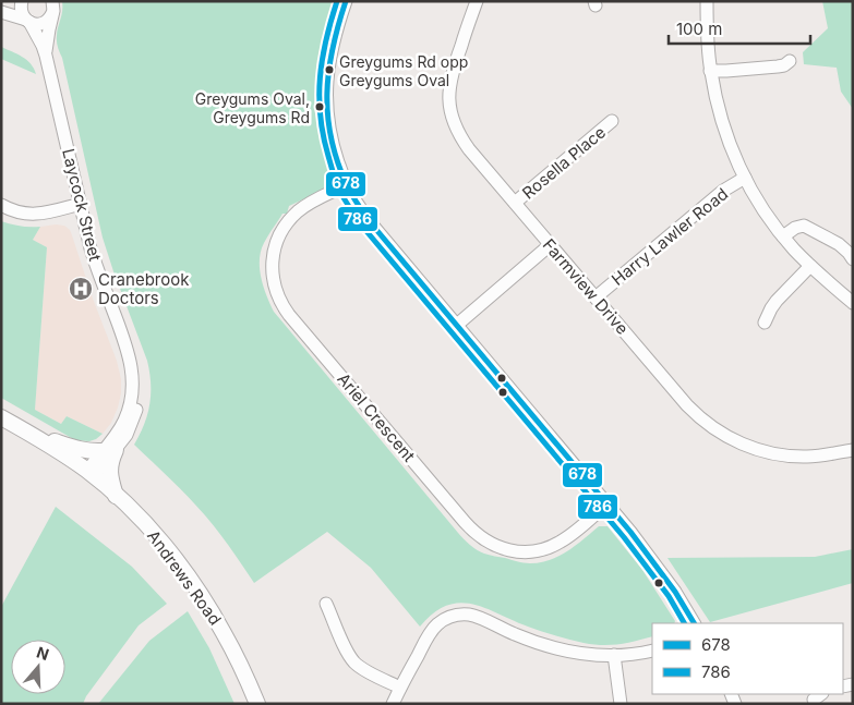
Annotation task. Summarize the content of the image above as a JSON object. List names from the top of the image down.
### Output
{
  "streets": {
    "main road": ["Andrews Road"],
    "street": [
      "Rosella Place",
      "Laycock Street",
      "Harry Lawler Road",
      "Farmview Drive",
      "Ariel Crescent"
    ]
  },
  "crossings": [
    ["Rosella Place", "Farmview Drive"],
    ["Laycock Street", "Andrews Road"],
    ["Harry Lawler Road", "Farmview Drive"]
  ],
  "places": {
    "other": ["Greygums Rd opp Greygums Oval", "Greygums Oval, Greygums Rd"],
    "hospital": ["Cranebrook Doctors"]
  },
  "lines": ["transit line 678", "transit line 786"],
  "legend": ["678", "786"],
  "scale_bar": "100 m",
  "north": "top"
}
